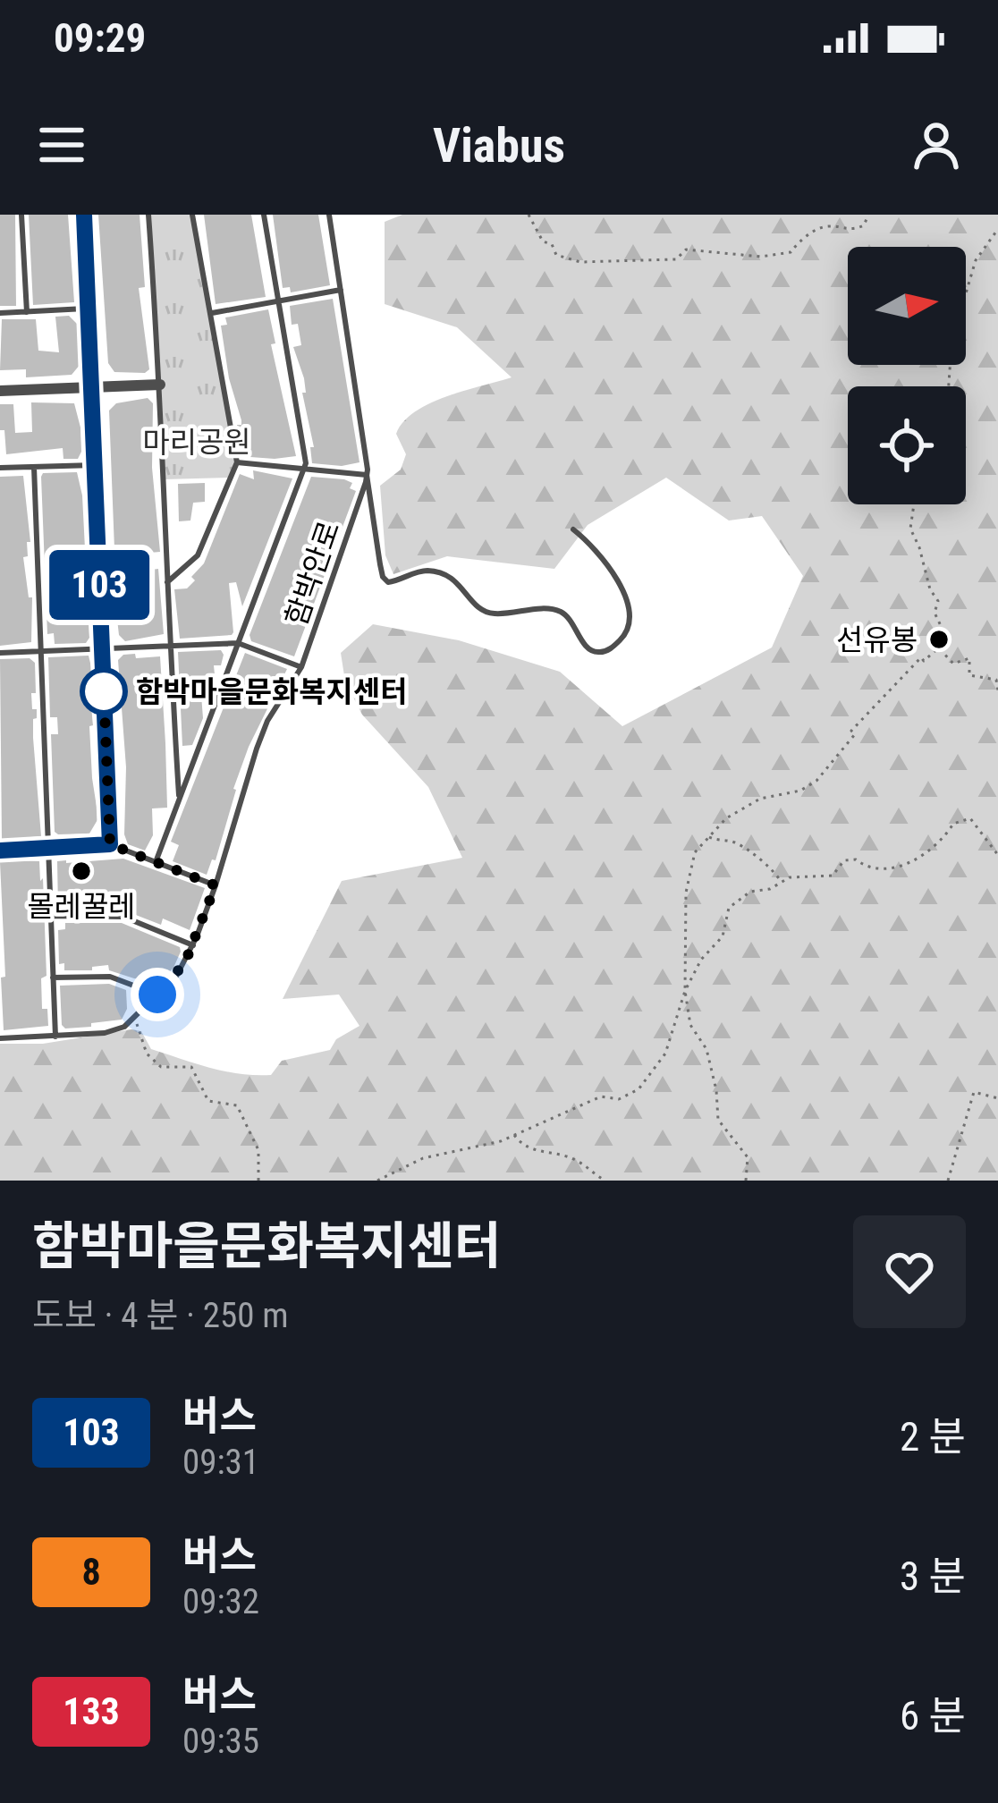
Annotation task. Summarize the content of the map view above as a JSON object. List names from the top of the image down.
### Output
{
  "streets": {
    "lane": ["함박안로"]
  },
  "parks": ["마리공원"],
  "places": ["선유봉", "함박마을문화복지센터", "몰레꿀레"],
  "lines": ["bus line 103"],
  "north": "right",
  "page": {
    "status": "09:29",
    "header": "Viabus",
    "on_map": "103",
    "heading": ["함박마을문화복지센터", "도보 · 4 분 · 250 m"],
    "list": [
      {
        "mark": "103",
        "name": "버스",
        "note": "09:31",
        "value": "2 분"
      },
      {
        "mark": "8",
        "name": "버스",
        "note": "09:32",
        "value": "3 분"
      },
      {
        "mark": "133",
        "name": "버스",
        "note": "09:35",
        "value": "6 분"
      }
    ]
  }
}
